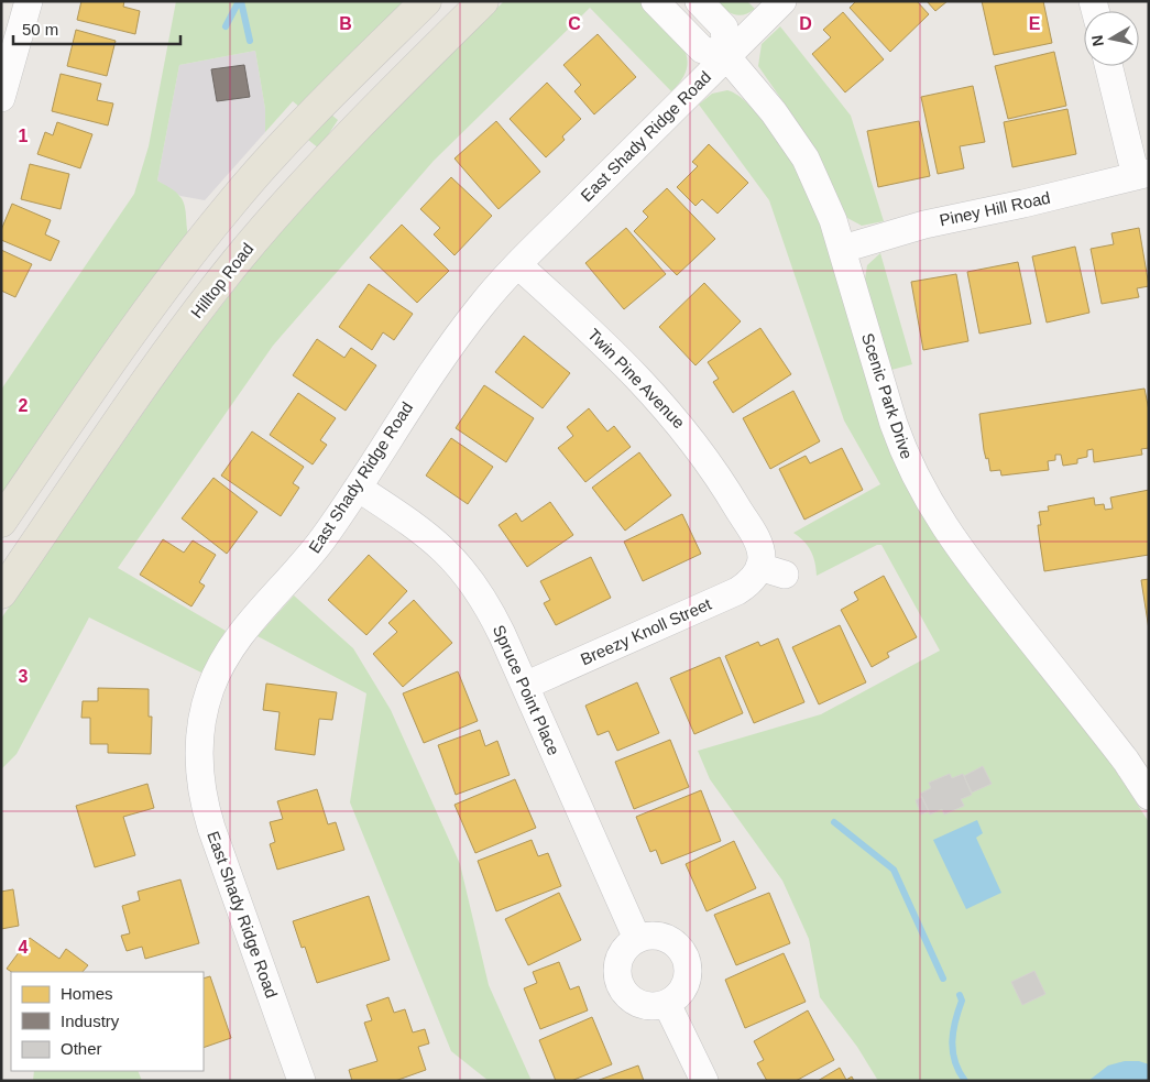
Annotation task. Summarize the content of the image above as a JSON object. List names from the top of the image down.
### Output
{
  "streets": {
    "main road": ["Hilltop Road"],
    "street": [
      "East Shady Ridge Road",
      "Piney Hill Road",
      "Twin Pine Avenue",
      "Scenic Park Drive",
      "Breezy Knoll Street",
      "Spruce Point Place"
    ]
  },
  "crossings": [
    ["East Shady Ridge Road", "Twin Pine Avenue"],
    ["East Shady Ridge Road", "Scenic Park Drive"],
    ["East Shady Ridge Road", "Spruce Point Place"],
    ["Piney Hill Road", "Scenic Park Drive"],
    ["Twin Pine Avenue", "Breezy Knoll Street"],
    ["Breezy Knoll Street", "Spruce Point Place"]
  ],
  "legend": ["Homes", "Industry", "Other"],
  "scale_bar": "50 m",
  "north": "left",
  "grid": {
    "columns": [
      "B",
      "C",
      "D",
      "E"
    ],
    "rows": [
      "1",
      "2",
      "3",
      "4"
    ]
  }
}
